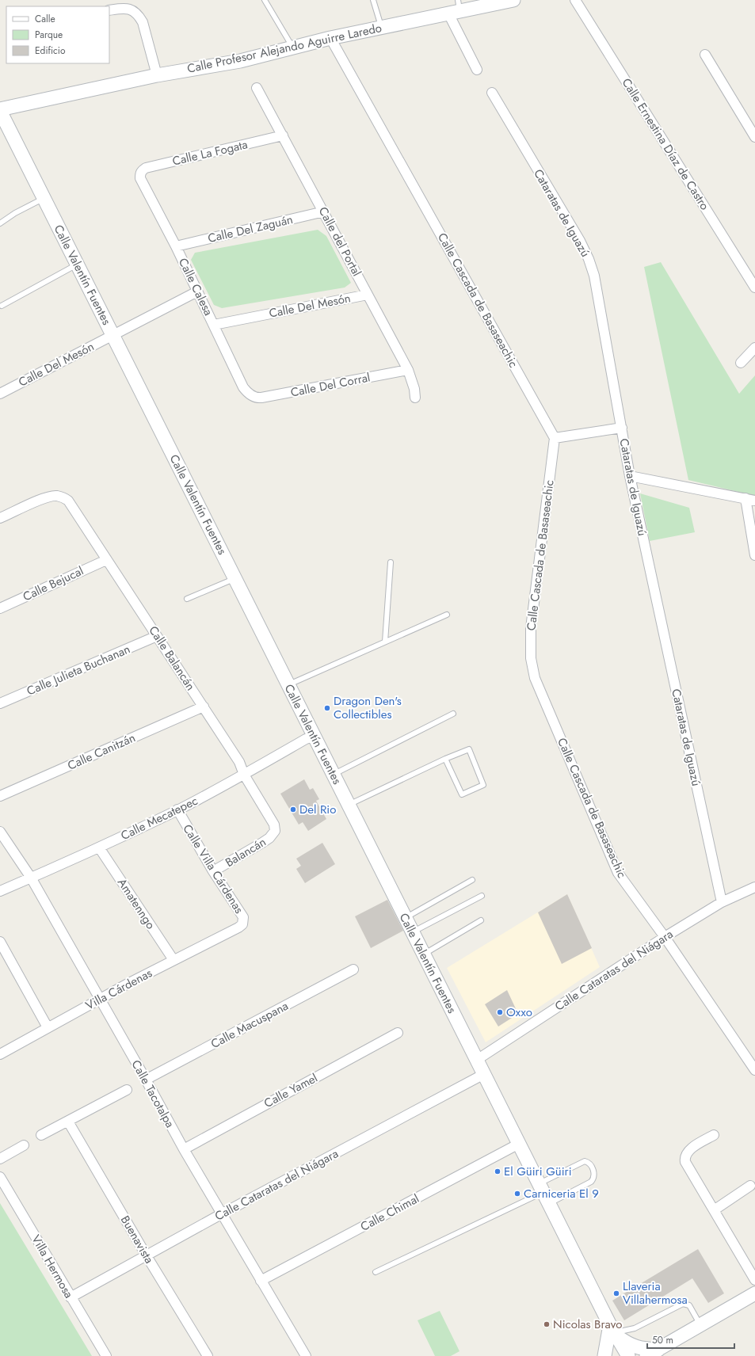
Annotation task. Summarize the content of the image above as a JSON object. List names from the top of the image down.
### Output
{
  "streets": {
    "street": [
      "Calle Profesor Alejando Aguirre Laredo",
      "Calle Ernestina Díaz de Castro",
      "Calle La Fogata",
      "Cataratas de Iguazú",
      "Calle Del Zaguán",
      "Calle del Portal",
      "Calle Valentín Fuentes",
      "Calle Calesa",
      "Calle Cascada de Basaseachic",
      "Calle Del Mesón",
      "Calle Del Corral",
      "Calle Bejucal",
      "Calle Balancán",
      "Calle Julieta Buchanan",
      "Calle Canitzán",
      "Calle Mecatepec",
      "Balancán",
      "Calle Villa Cárdenas",
      "Amatenngo",
      "Calle Cataratas del Niágara",
      "Villa Cárdenas",
      "Calle Macuspana",
      "Calle Yamel",
      "Calle Tacotalpa",
      "Calle Chimal",
      "Buenavista",
      "Villa Hermosa"
    ]
  },
  "crossings": [
    ["Calle Profesor Alejando Aguirre Laredo", "Calle Valentín Fuentes"],
    ["Calle Profesor Alejando Aguirre Laredo", "Calle Cascada de Basaseachic"],
    ["Calle La Fogata", "Calle del Portal"],
    ["Calle La Fogata", "Calle Calesa"],
    ["Cataratas de Iguazú", "Calle Cataratas del Niágara"],
    ["Calle Del Zaguán", "Calle del Portal"],
    ["Calle Del Zaguán", "Calle Calesa"],
    ["Calle del Portal", "Calle Del Mesón"],
    ["Calle del Portal", "Calle Del Corral"],
    ["Calle Valentín Fuentes", "Calle Del Mesón"],
    ["Calle Valentín Fuentes", "Calle Mecatepec"],
    ["Calle Valentín Fuentes", "Calle Cataratas del Niágara"],
    ["Calle Valentín Fuentes", "Calle Chimal"],
    ["Calle Calesa", "Calle Del Mesón"],
    ["Calle Calesa", "Calle Del Corral"],
    ["Calle Cascada de Basaseachic", "Calle Cataratas del Niágara"],
    ["Calle Bejucal", "Calle Balancán"],
    ["Calle Balancán", "Calle Julieta Buchanan"],
    ["Calle Balancán", "Calle Canitzán"],
    ["Calle Balancán", "Calle Mecatepec"],
    ["Calle Balancán", "Balancán"],
    ["Calle Mecatepec", "Calle Villa Cárdenas"],
    ["Calle Mecatepec", "Amatenngo"],
    ["Calle Mecatepec", "Calle Tacotalpa"],
    ["Balancán", "Calle Villa Cárdenas"],
    ["Calle Villa Cárdenas", "Villa Cárdenas"],
    ["Amatenngo", "Villa Cárdenas"],
    ["Calle Cataratas del Niágara", "Calle Tacotalpa"],
    ["Calle Cataratas del Niágara", "Buenavista"],
    ["Calle Cataratas del Niágara", "Villa Hermosa"],
    ["Villa Cárdenas", "Calle Tacotalpa"],
    ["Calle Macuspana", "Calle Tacotalpa"],
    ["Calle Yamel", "Calle Tacotalpa"],
    ["Calle Tacotalpa", "Calle Chimal"]
  ],
  "places": [
    "Dragon Den's Collectibles",
    "Del Rio",
    "Oxxo",
    "El Güiri Güiri",
    "Carniceria El 9",
    "Llaveria Villahermosa",
    "Nicolas Bravo"
  ],
  "legend": ["Calle", "Parque", "Edificio"],
  "scale_bar": "50 m"
}
